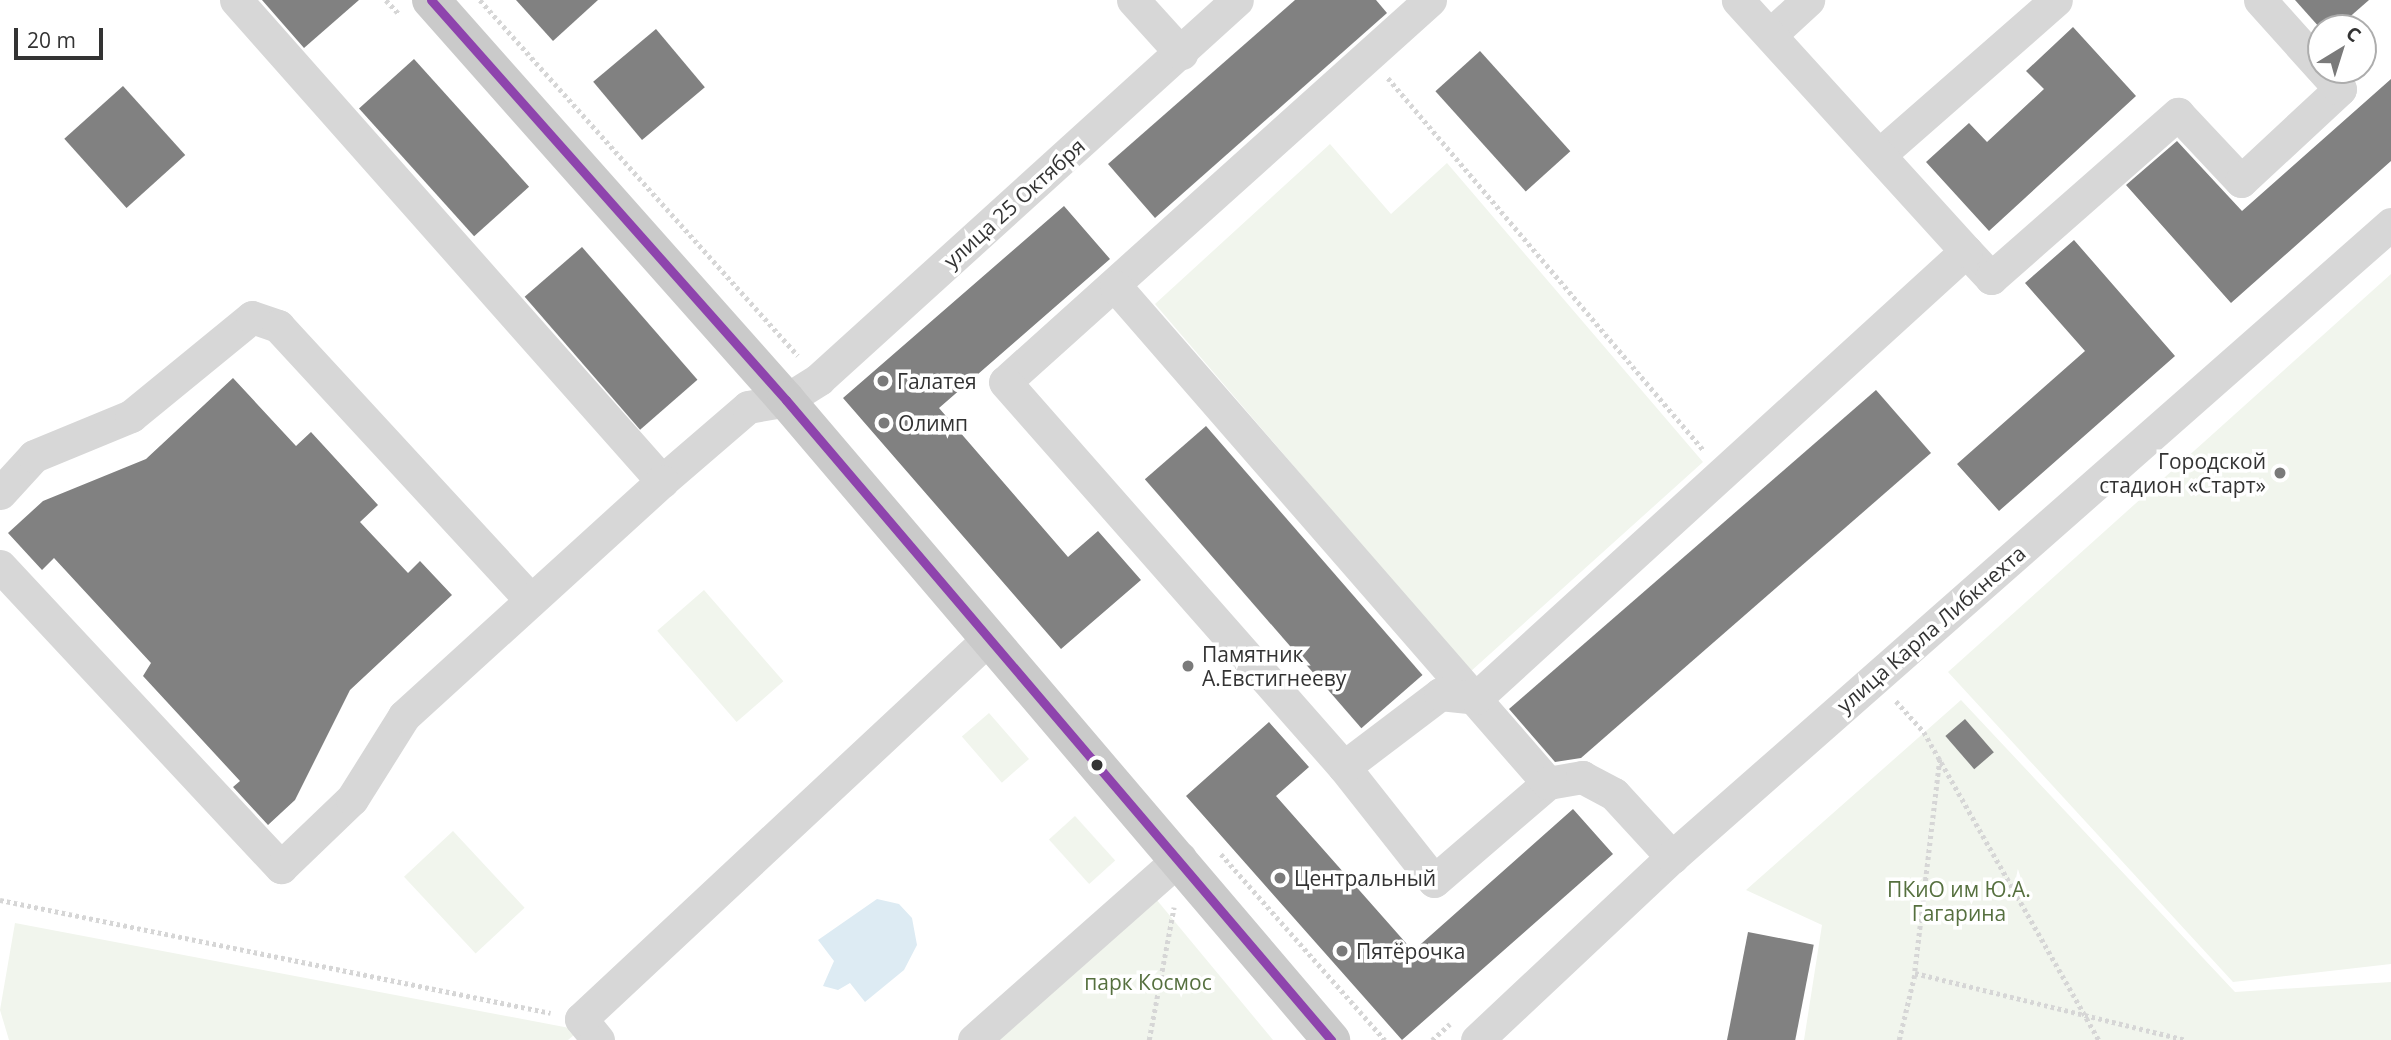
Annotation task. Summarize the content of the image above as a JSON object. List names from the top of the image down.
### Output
{
  "streets": {
    "street": ["улица 25 Октября", "улица Карла Либкнехта"]
  },
  "parks": ["ПКиО им Ю.А. Гагарина", "парк Космос"],
  "places": [
    "Галатея",
    "Олимп",
    "Городской стадион «Старт»",
    "Памятник А.Евстигнееву",
    "Центральный",
    "Пятёрочка"
  ],
  "scale_bar": "20 m",
  "north": "top right"
}
